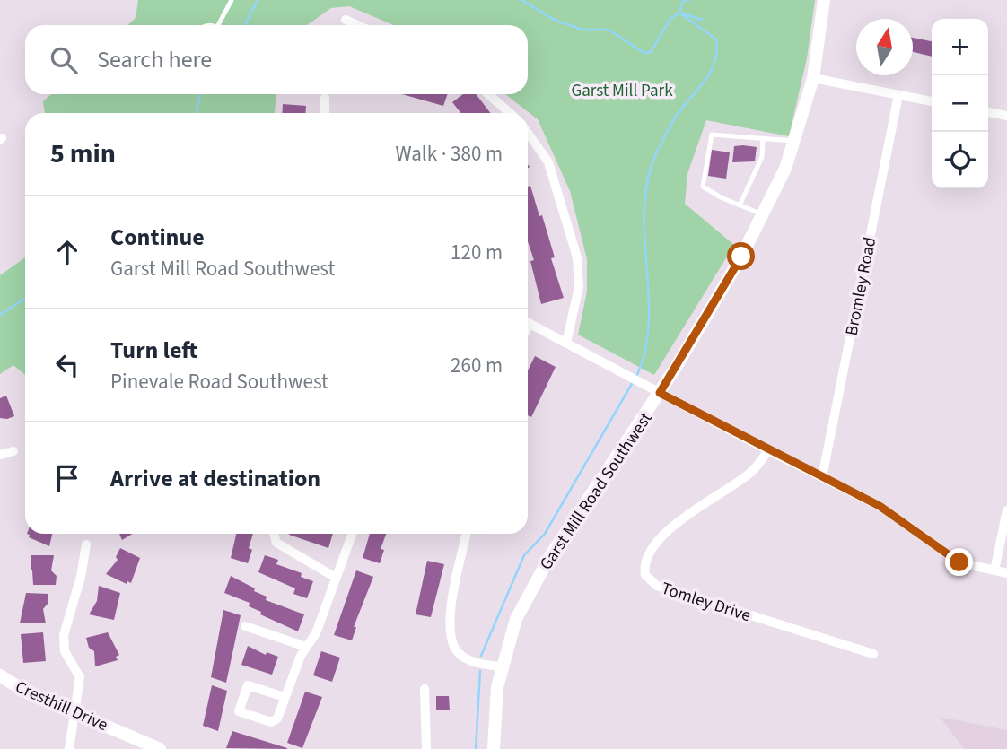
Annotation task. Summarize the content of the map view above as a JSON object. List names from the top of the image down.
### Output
{
  "streets": {
    "street": [
      "Bromley Road",
      "Garst Mill Road Southwest",
      "Tomley Drive",
      "Cresthill Drive"
    ]
  },
  "parks": ["Garst Mill Park"],
  "north": "top",
  "page": {
    "map_buttons": ["+", "−"],
    "search": "Search here",
    "heading": ["5 min", "Walk · 380 m"],
    "list": [
      ["Continue", "Garst Mill Road Southwest", "120 m"],
      ["Turn left", "Pinevale Road Southwest", "260 m"],
      "Arrive at destination"
    ]
  }
}
